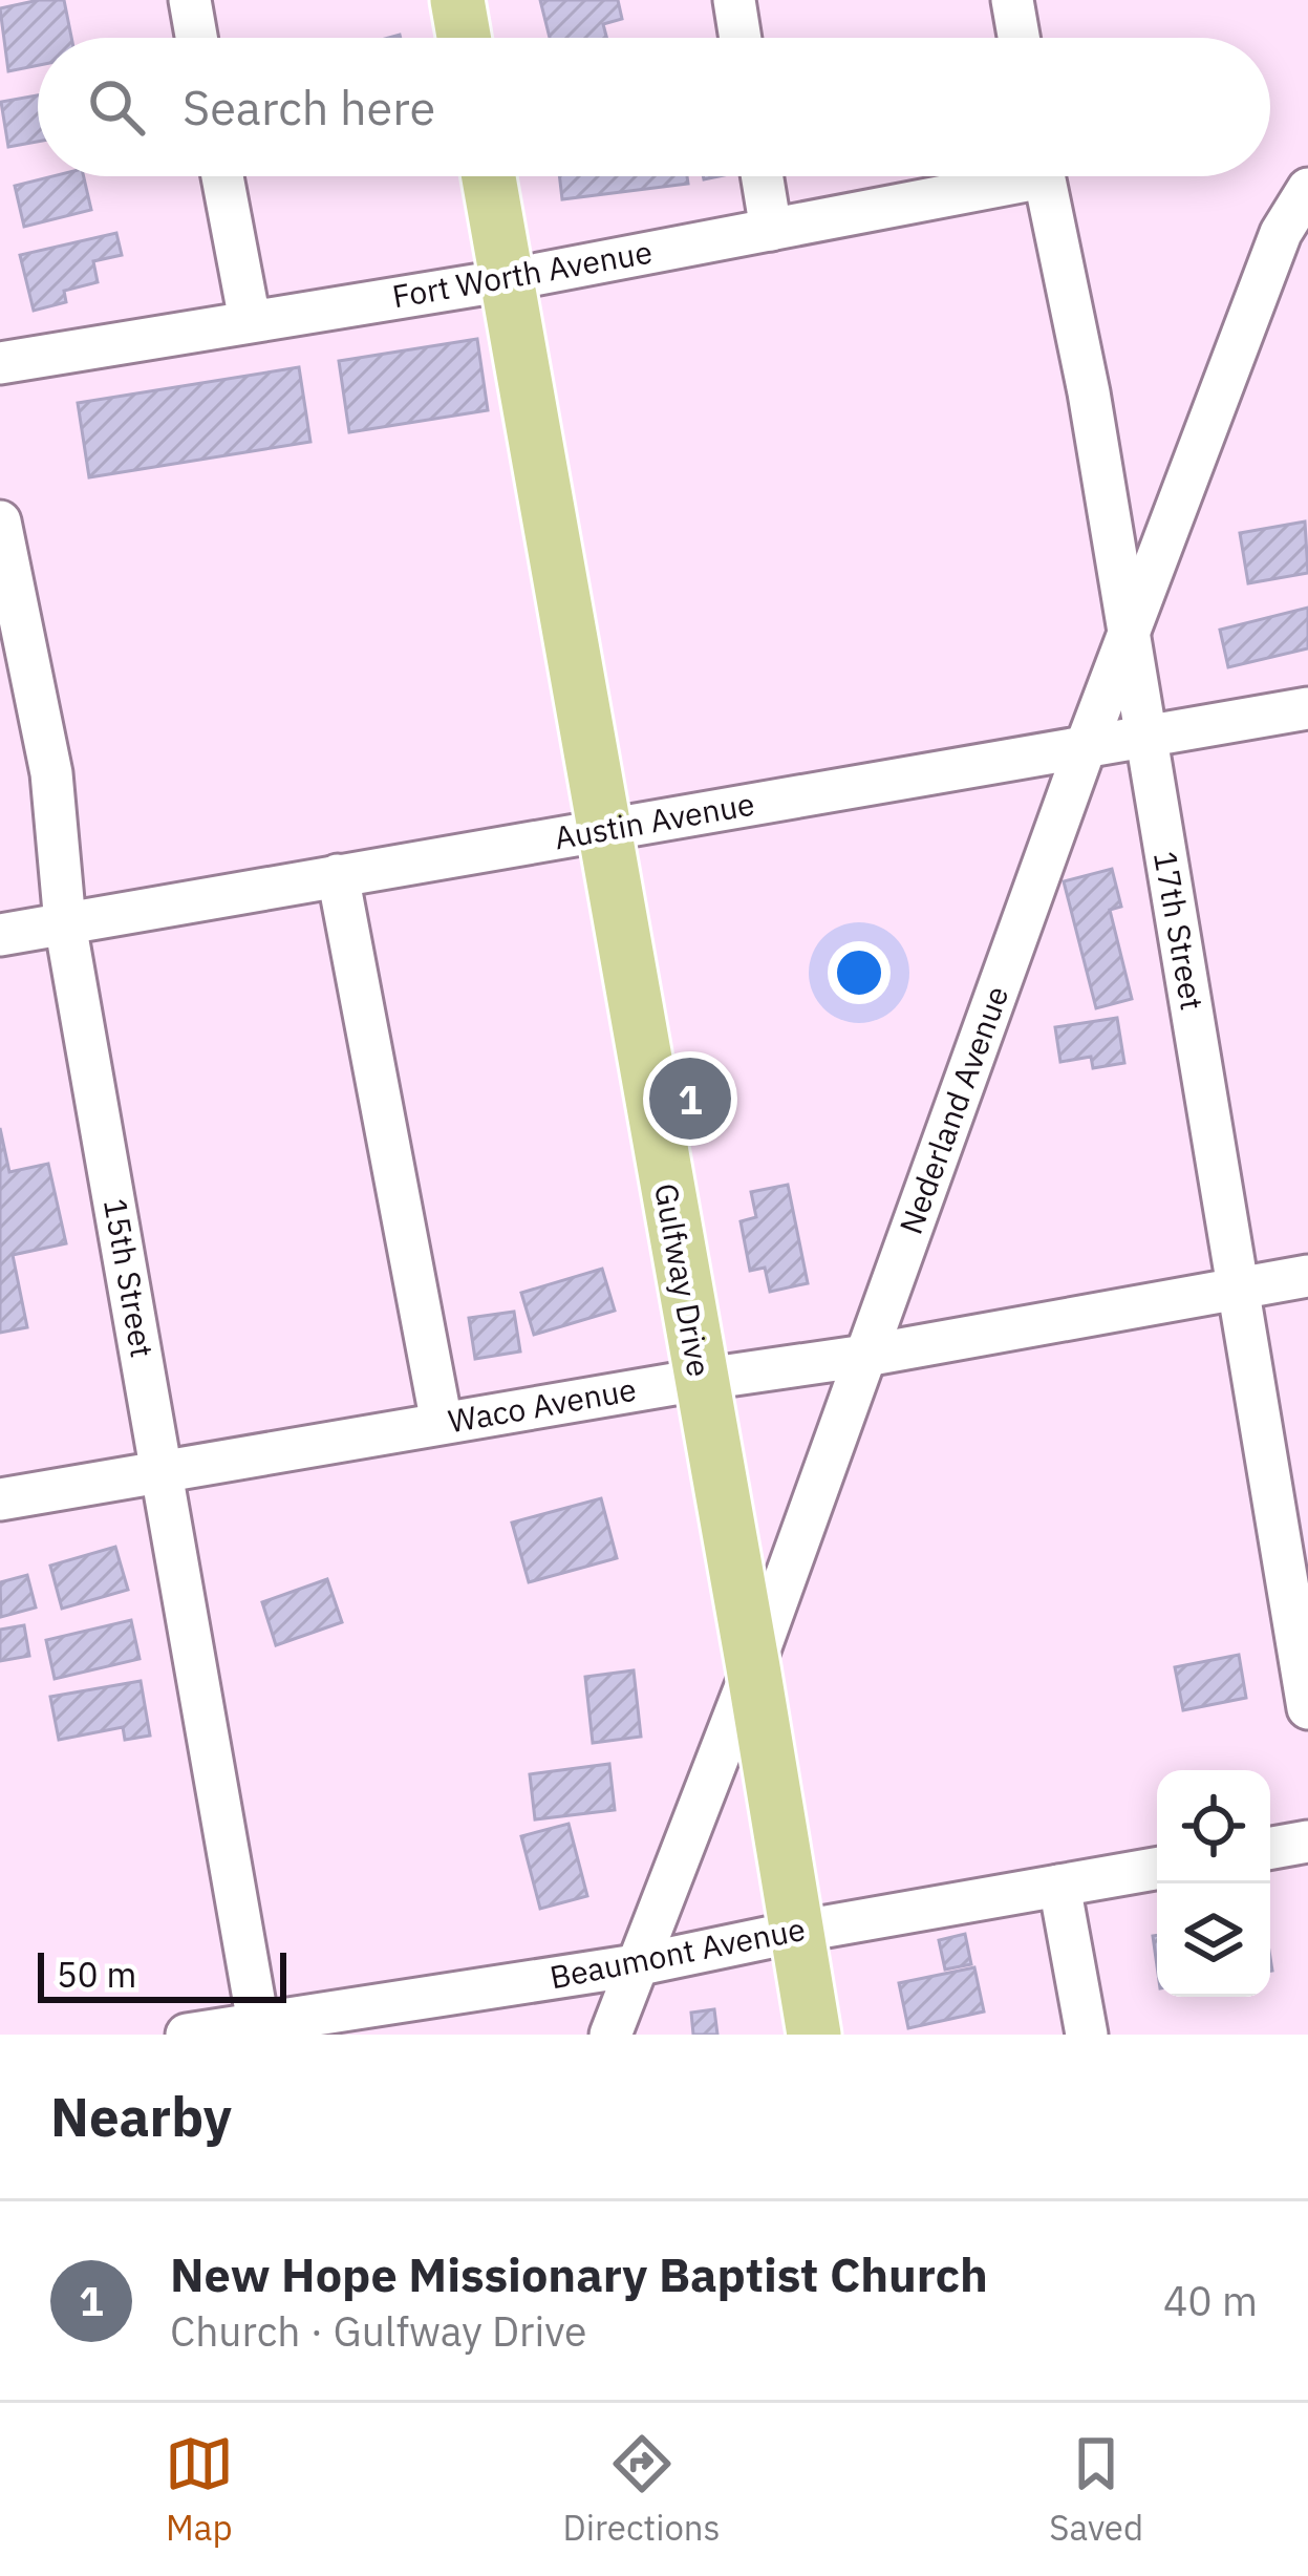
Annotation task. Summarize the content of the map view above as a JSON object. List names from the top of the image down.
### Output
{
  "streets": {
    "main road": ["Gulfway Drive"],
    "street": [
      "Fort Worth Avenue",
      "Austin Avenue",
      "17th Street",
      "Nederland Avenue",
      "15th Street",
      "Waco Avenue",
      "Beaumont Avenue"
    ]
  },
  "crossings": [
    ["Fort Worth Avenue", "Gulfway Drive"],
    ["Austin Avenue", "17th Street"],
    ["Austin Avenue", "Nederland Avenue"],
    ["Austin Avenue", "15th Street"],
    ["Austin Avenue", "Gulfway Drive"],
    ["17th Street", "Nederland Avenue"],
    ["17th Street", "Waco Avenue"],
    ["Nederland Avenue", "Gulfway Drive"],
    ["Nederland Avenue", "Waco Avenue"],
    ["Nederland Avenue", "Beaumont Avenue"],
    ["15th Street", "Waco Avenue"],
    ["15th Street", "Beaumont Avenue"],
    ["Gulfway Drive", "Waco Avenue"],
    ["Gulfway Drive", "Beaumont Avenue"]
  ],
  "scale_bar": "50 m",
  "page": {
    "search": "Search here",
    "pins": "1",
    "scale": "50 m",
    "heading": "Nearby",
    "list": [
      {
        "mark": "1",
        "name": "New Hope Missionary Baptist Church",
        "note": "Church · Gulfway Drive",
        "value": "40 m"
      }
    ],
    "nav": ["Map", "Directions", "Saved"]
  }
}
